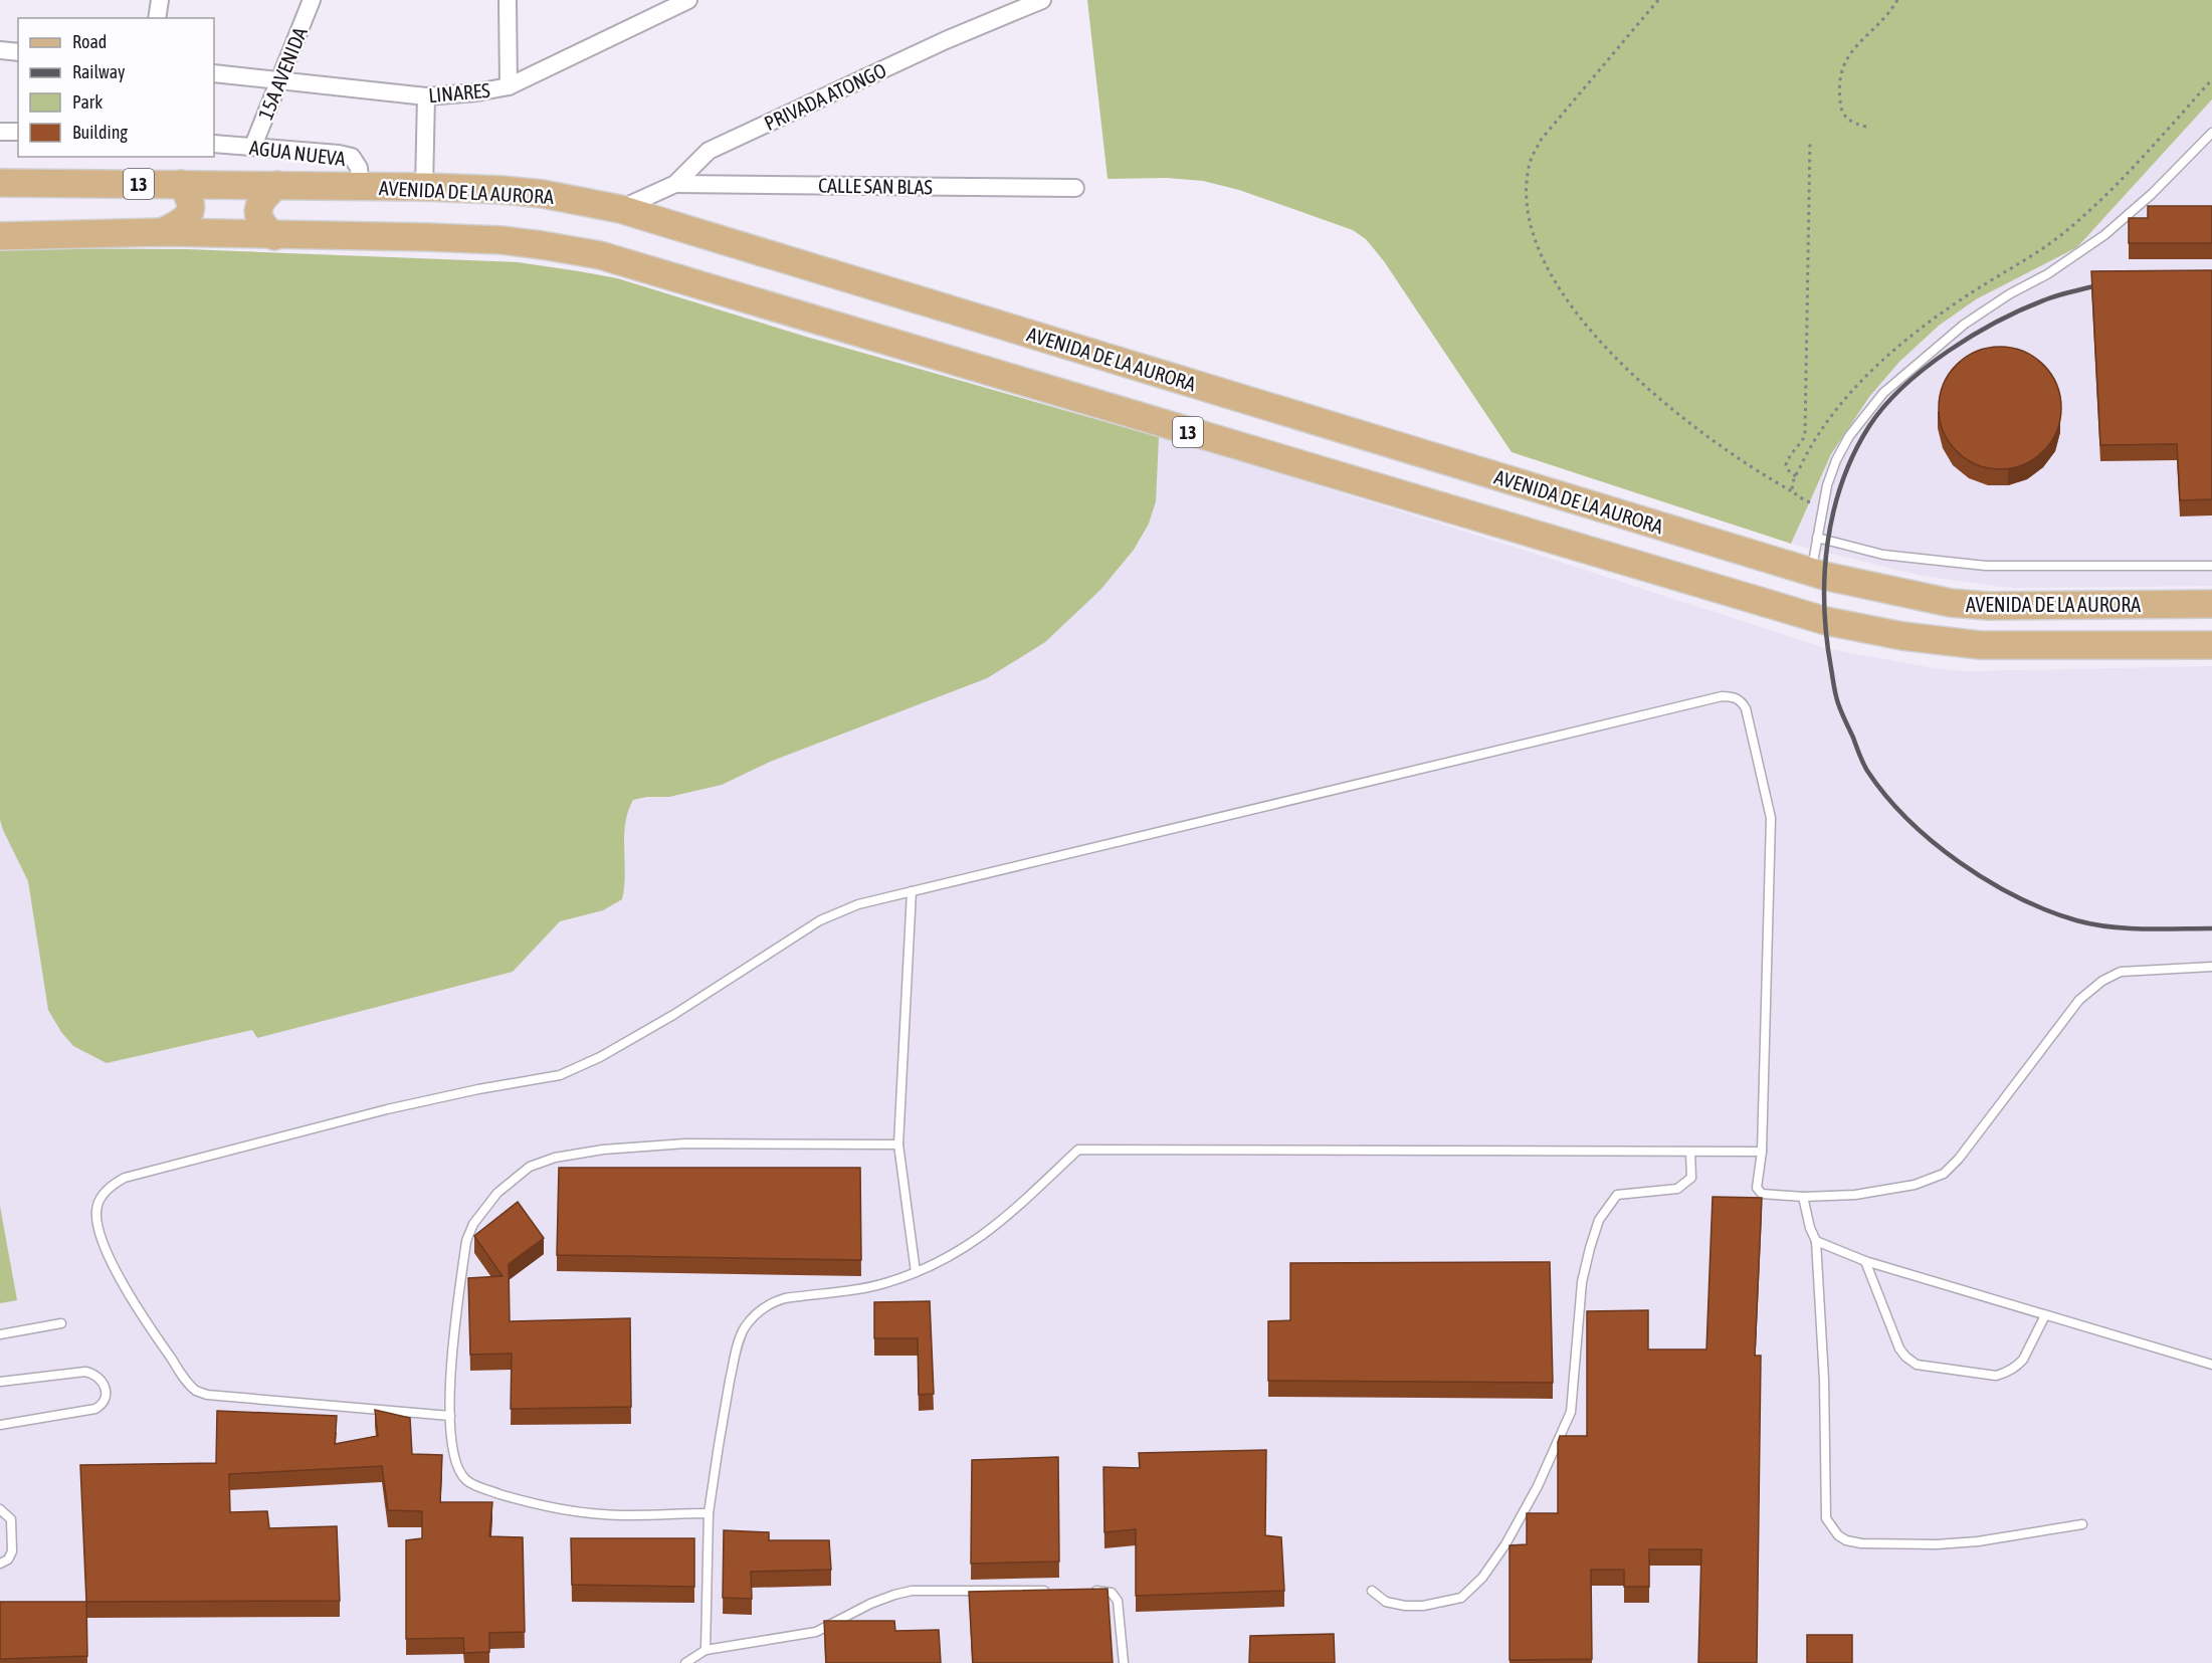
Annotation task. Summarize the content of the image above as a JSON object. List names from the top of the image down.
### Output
{
  "streets": {
    "main road": ["13", "AVENIDA DE LA AURORA"],
    "street": [
      "15A AVENIDA",
      "LINARES",
      "PRIVADA ATONGO",
      "AGUA NUEVA",
      "CALLE SAN BLAS"
    ]
  },
  "crossings": [
    ["15A AVENIDA", "LINARES"],
    ["15A AVENIDA", "AGUA NUEVA"],
    ["PRIVADA ATONGO", "CALLE SAN BLAS"],
    ["PRIVADA ATONGO", "AVENIDA DE LA AURORA"],
    ["AGUA NUEVA", "AVENIDA DE LA AURORA"]
  ],
  "legend": [
    "Road",
    "Railway",
    "Park",
    "Building"
  ]
}
